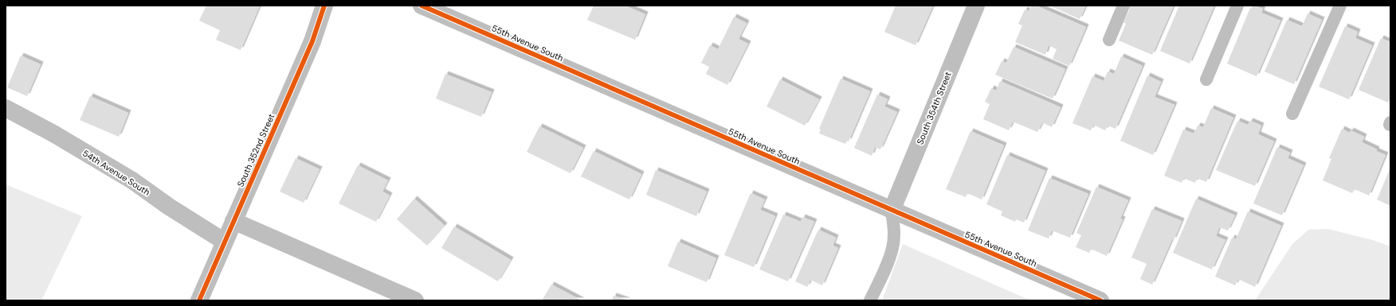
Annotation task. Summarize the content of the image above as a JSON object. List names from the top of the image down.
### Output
{
  "streets": {
    "street": [
      "55th Avenue South",
      "South 354th Street",
      "South 352nd Street",
      "54th Avenue South"
    ]
  },
  "crossings": [
    ["55th Avenue South", "South 354th Street"],
    ["South 352nd Street", "54th Avenue South"]
  ]
}
